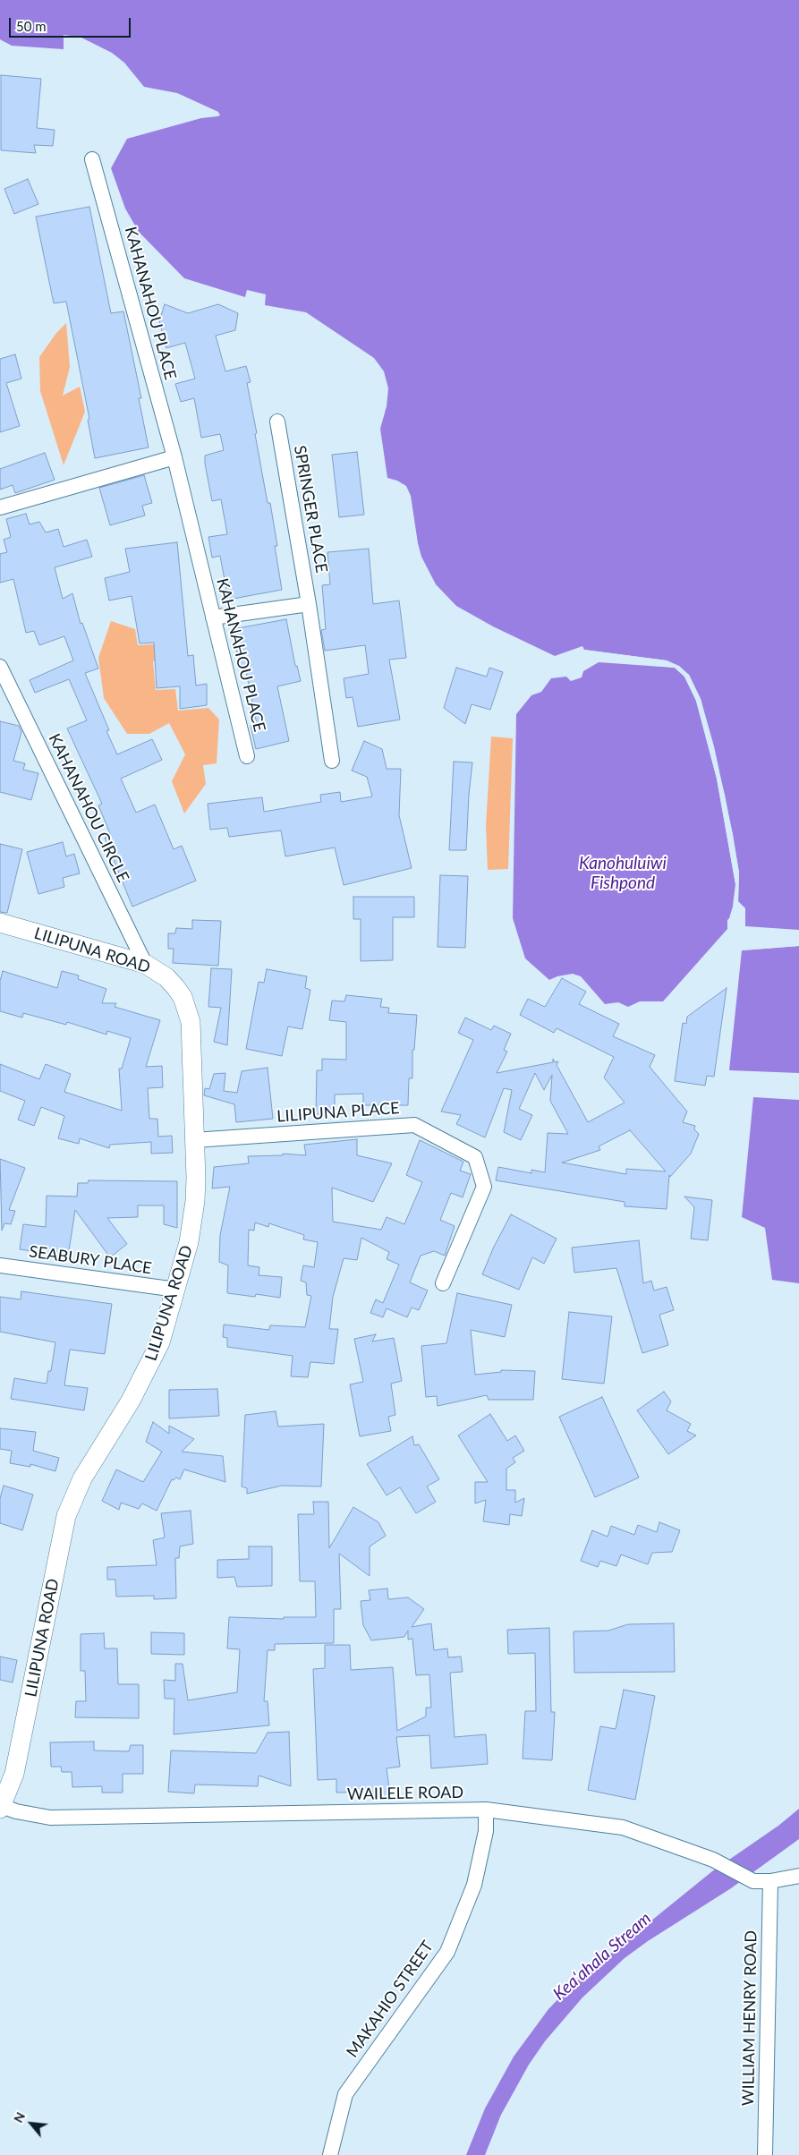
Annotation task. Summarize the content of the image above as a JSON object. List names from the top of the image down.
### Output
{
  "streets": {
    "street": [
      "KAHANAHOU PLACE",
      "SPRINGER PLACE",
      "KAHANAHOU CIRCLE",
      "LILIPUNA ROAD",
      "LILIPUNA PLACE",
      "SEABURY PLACE",
      "WAILELE ROAD",
      "MAKAHIO STREET",
      "WILLIAM HENRY ROAD"
    ]
  },
  "crossings": [
    ["KAHANAHOU CIRCLE", "LILIPUNA ROAD"],
    ["LILIPUNA ROAD", "LILIPUNA PLACE"],
    ["LILIPUNA ROAD", "SEABURY PLACE"],
    ["LILIPUNA ROAD", "WAILELE ROAD"],
    ["WAILELE ROAD", "MAKAHIO STREET"],
    ["WAILELE ROAD", "WILLIAM HENRY ROAD"]
  ],
  "water": ["Kanohuluiwi Fishpond", "Keaʻahala Stream"],
  "scale_bar": "50 m",
  "north": "top left"
}
